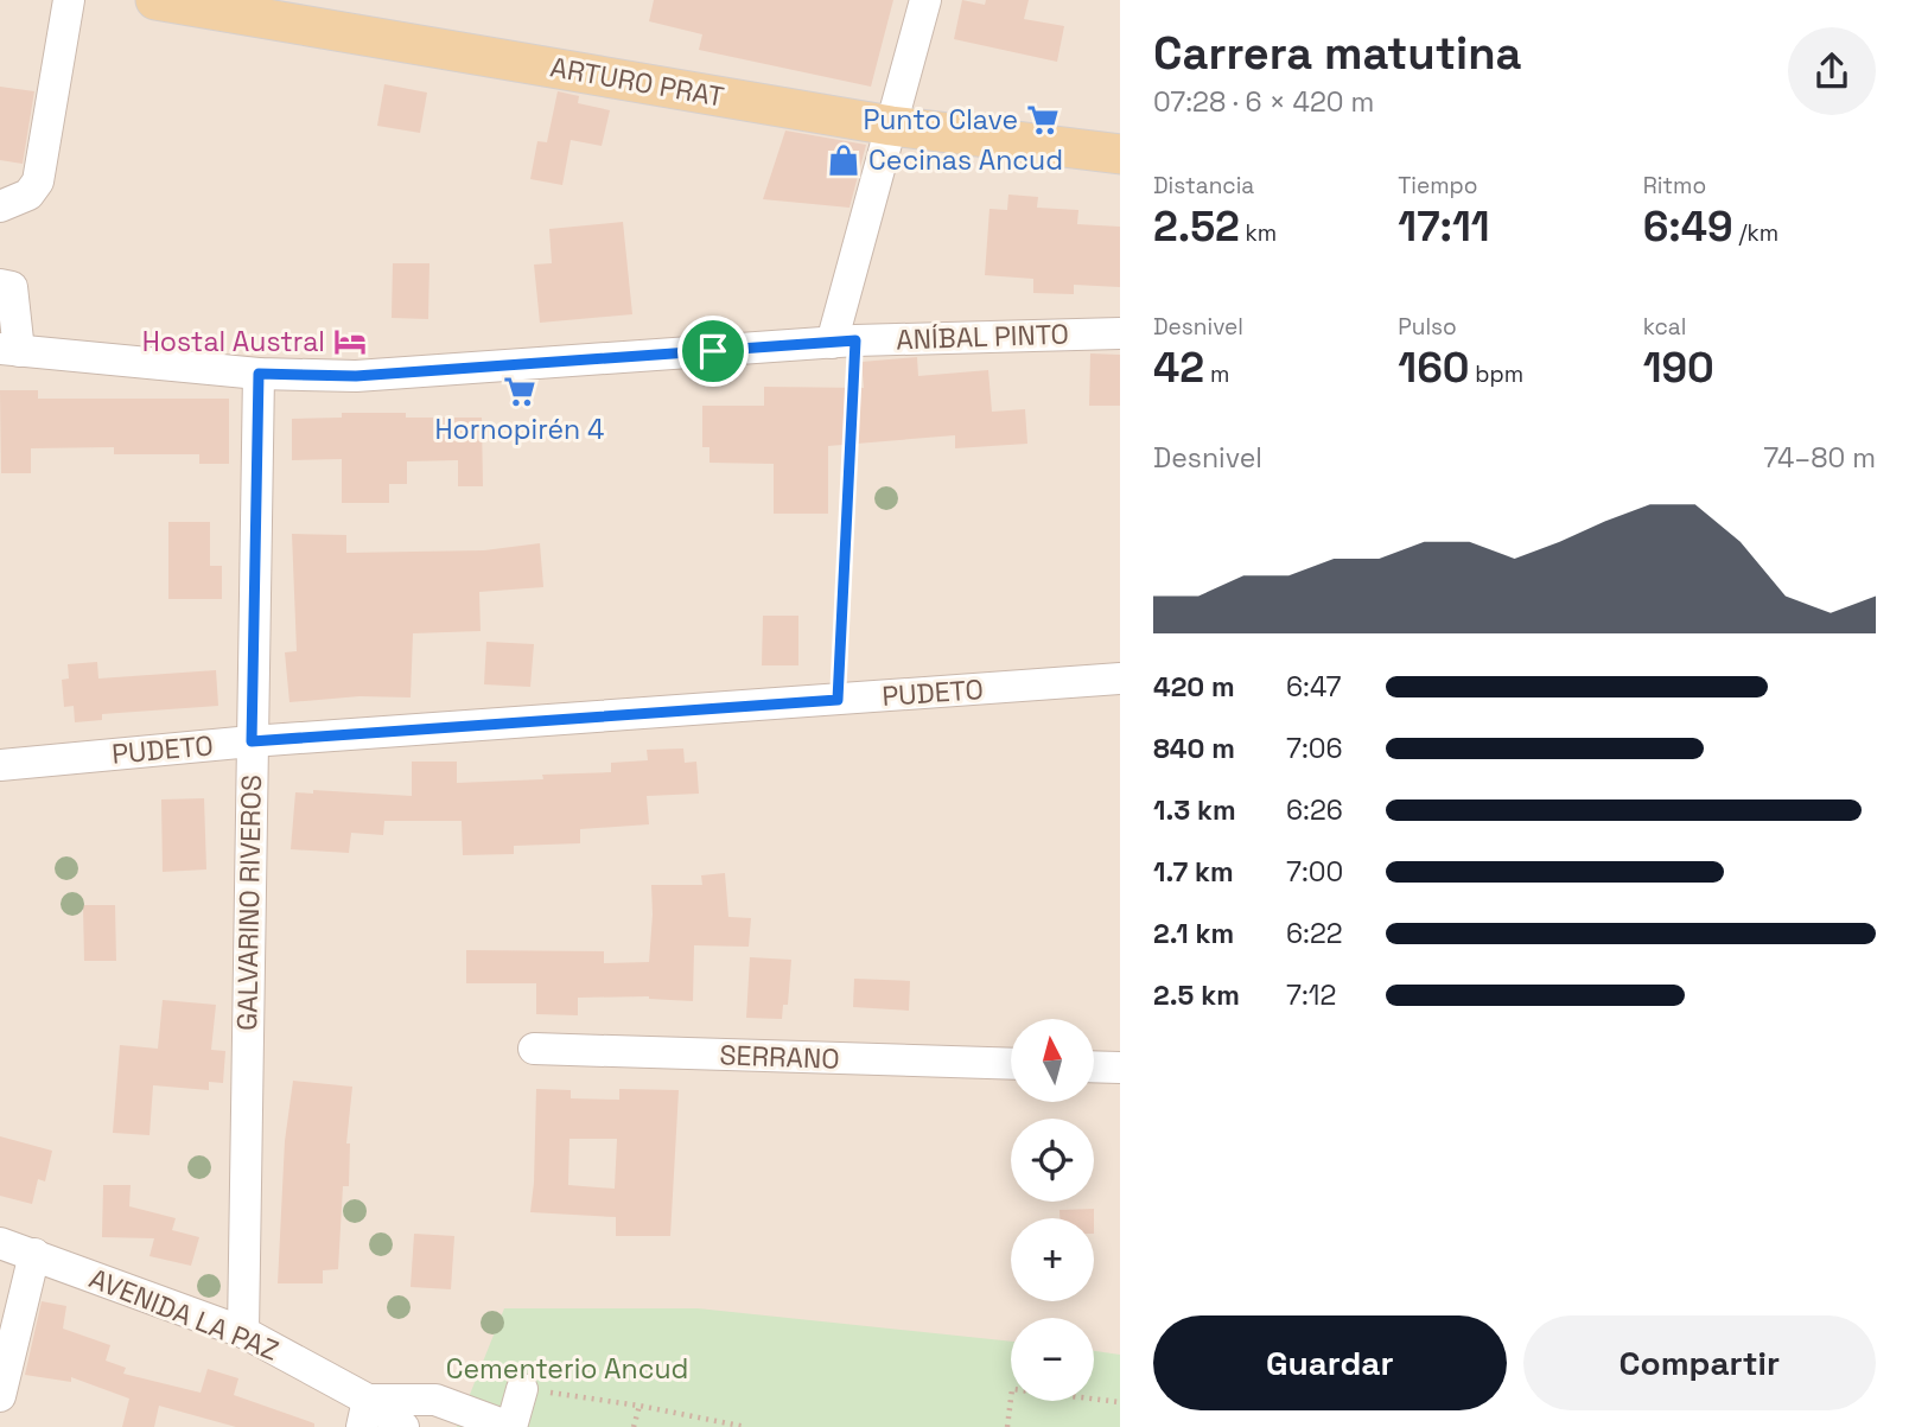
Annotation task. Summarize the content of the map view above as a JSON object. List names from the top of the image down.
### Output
{
  "streets": {
    "main road": ["ARTURO PRAT"],
    "street": [
      "ANÍBAL PINTO",
      "PUDETO",
      "GALVARINO RIVEROS",
      "SERRANO",
      "AVENIDA LA PAZ"
    ]
  },
  "crossings": [
    ["ANÍBAL PINTO", "GALVARINO RIVEROS"],
    ["PUDETO", "GALVARINO RIVEROS"],
    ["GALVARINO RIVEROS", "AVENIDA LA PAZ"]
  ],
  "parks": ["Cementerio Ancud"],
  "places": {
    "supermarket": ["Punto Clave", "Hornopirén 4"],
    "shop": ["Cecinas Ancud"],
    "hotel": ["Hostal Austral"]
  },
  "north": "top",
  "page": {
    "heading": ["Carrera matutina", "07:28 · 6 × 420 m"],
    "stats": [
      ["Distancia", "2.52 km"],
      ["Tiempo", "17:11"],
      ["Ritmo", "6:49 /km"],
      ["Desnivel", "42 m"],
      ["Pulso", "160 bpm"],
      ["kcal", "190"]
    ],
    "chart": ["Desnivel", "74–80 m"],
    "list": [
      {
        "name": "420 m",
        "note": "6:47"
      },
      {
        "name": "840 m",
        "note": "7:06"
      },
      {
        "name": "1.3 km",
        "note": "6:26"
      },
      {
        "name": "1.7 km",
        "note": "7:00"
      },
      {
        "name": "2.1 km",
        "note": "6:22"
      },
      {
        "name": "2.5 km",
        "note": "7:12"
      }
    ],
    "map_buttons": ["+", "−"],
    "buttons": ["Guardar", "Compartir"]
  }
}
